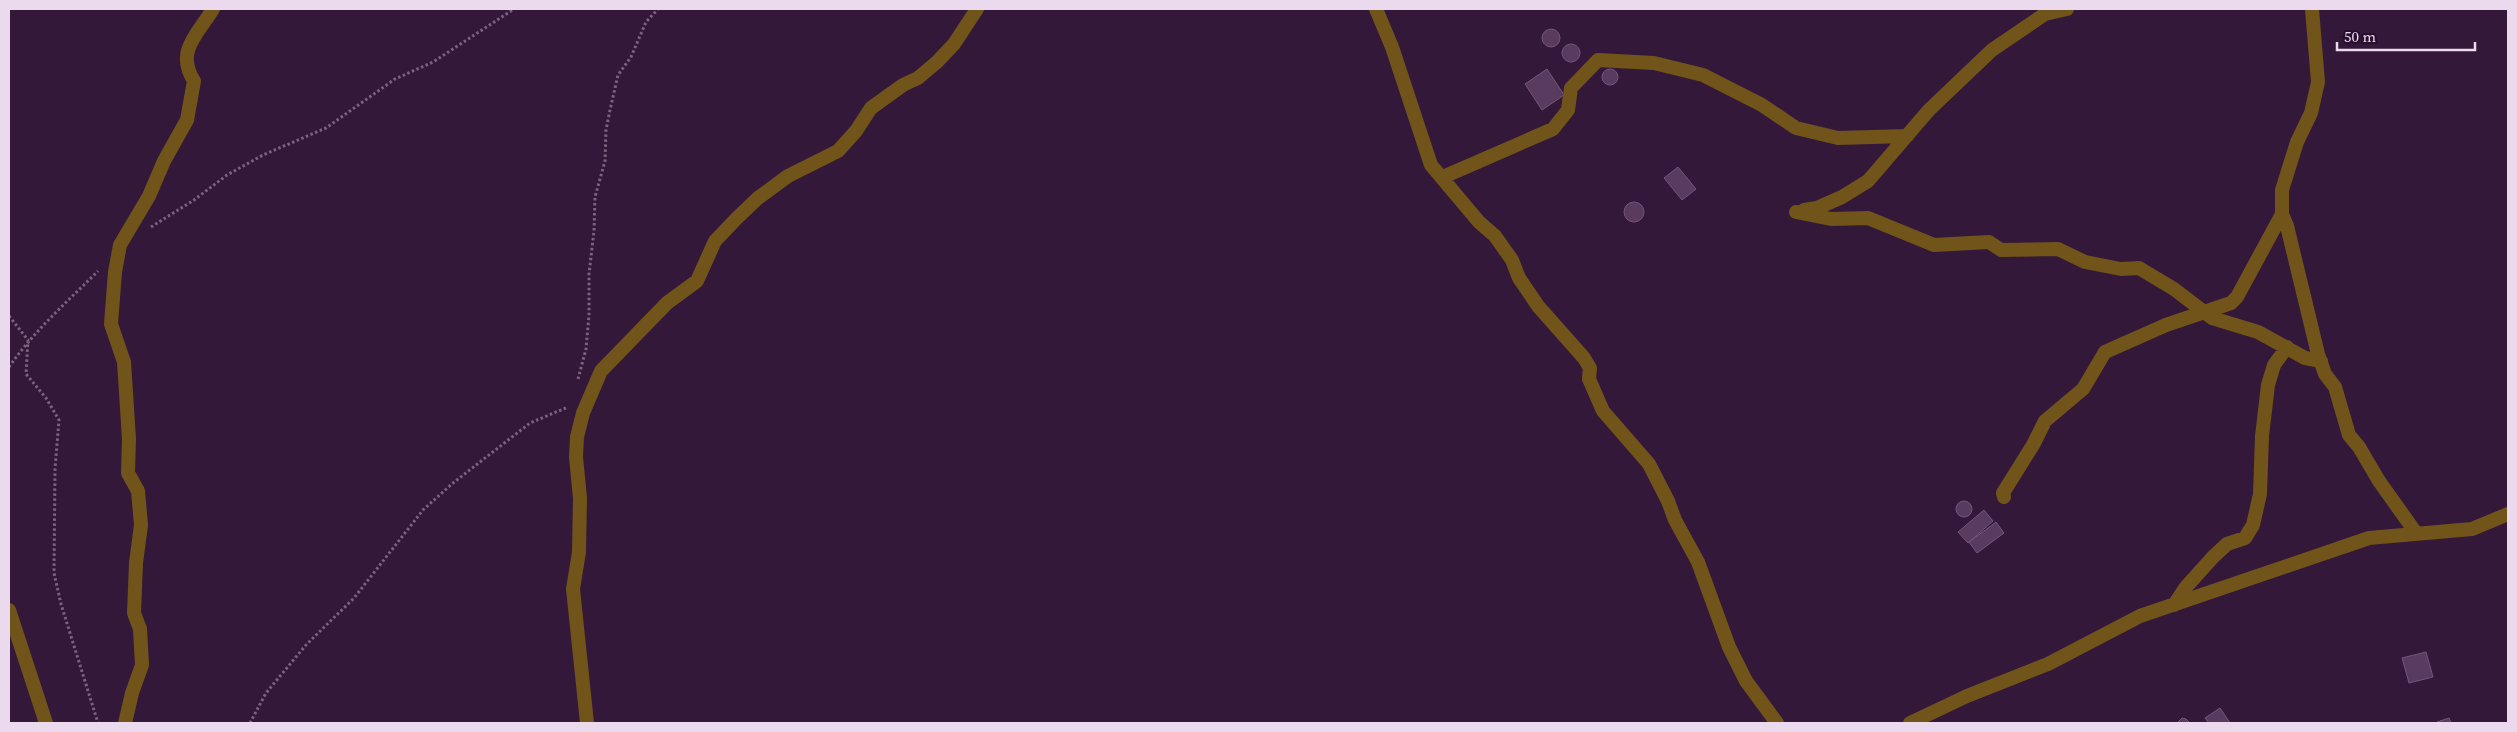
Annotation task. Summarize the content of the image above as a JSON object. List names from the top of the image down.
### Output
{
  "scale_bar": "50 m"
}
